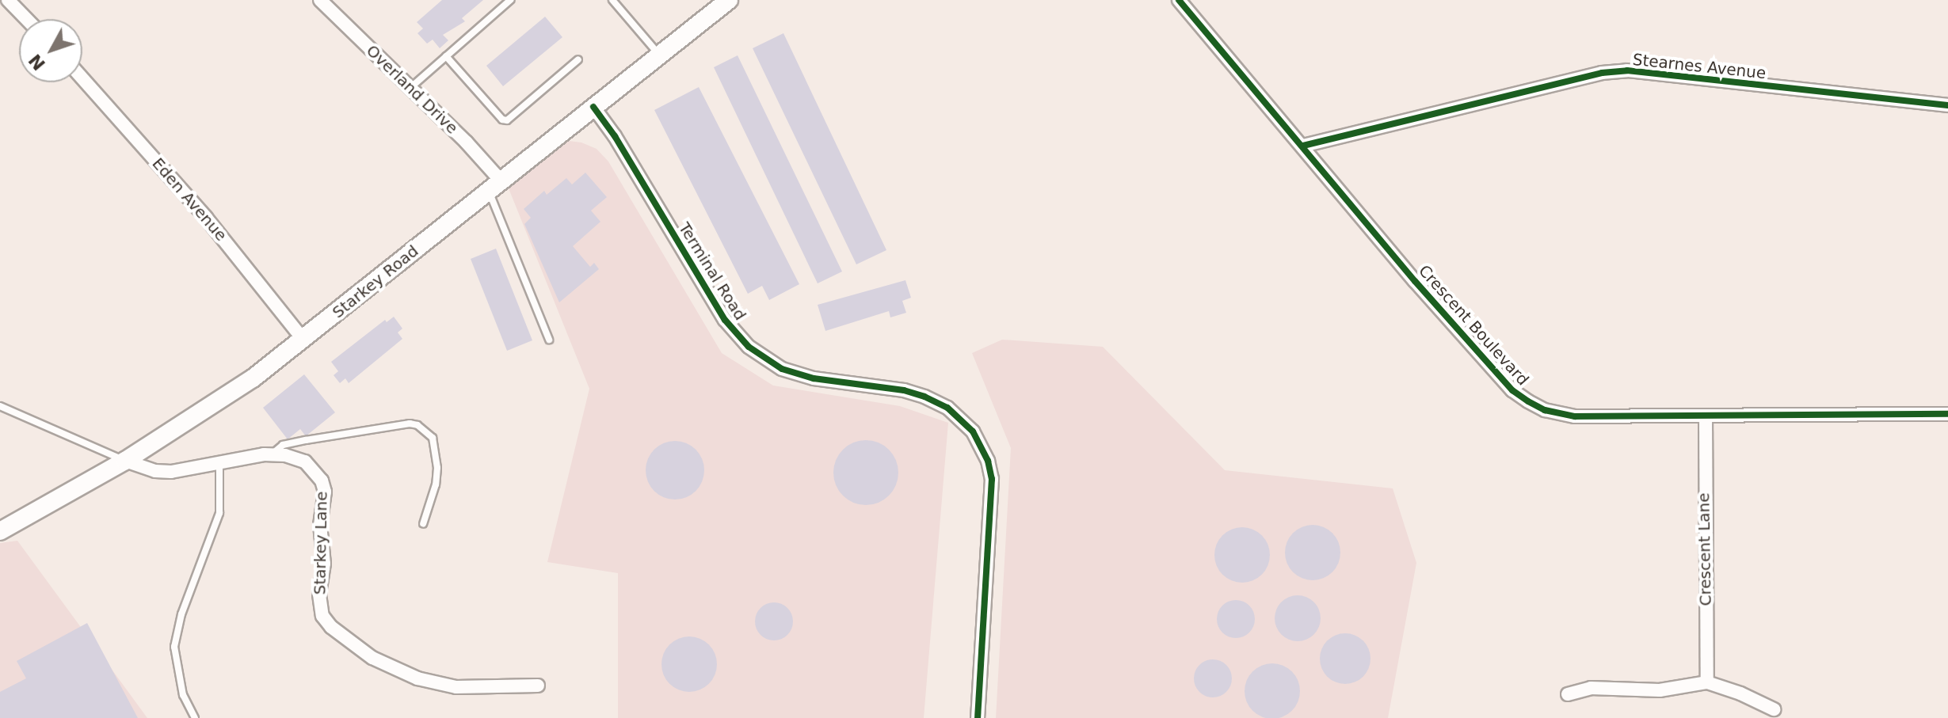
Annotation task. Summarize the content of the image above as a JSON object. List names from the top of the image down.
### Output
{
  "streets": {
    "main road": ["Starkey Road"],
    "street": [
      "Stearnes Avenue",
      "Overland Drive",
      "Eden Avenue",
      "Terminal Road",
      "Crescent Boulevard",
      "Starkey Lane",
      "Crescent Lane"
    ]
  },
  "crossings": [
    ["Stearnes Avenue", "Crescent Boulevard"],
    ["Overland Drive", "Starkey Road"],
    ["Eden Avenue", "Starkey Road"],
    ["Terminal Road", "Starkey Road"],
    ["Starkey Road", "Starkey Lane"],
    ["Crescent Boulevard", "Crescent Lane"]
  ],
  "north": "bottom left"
}
